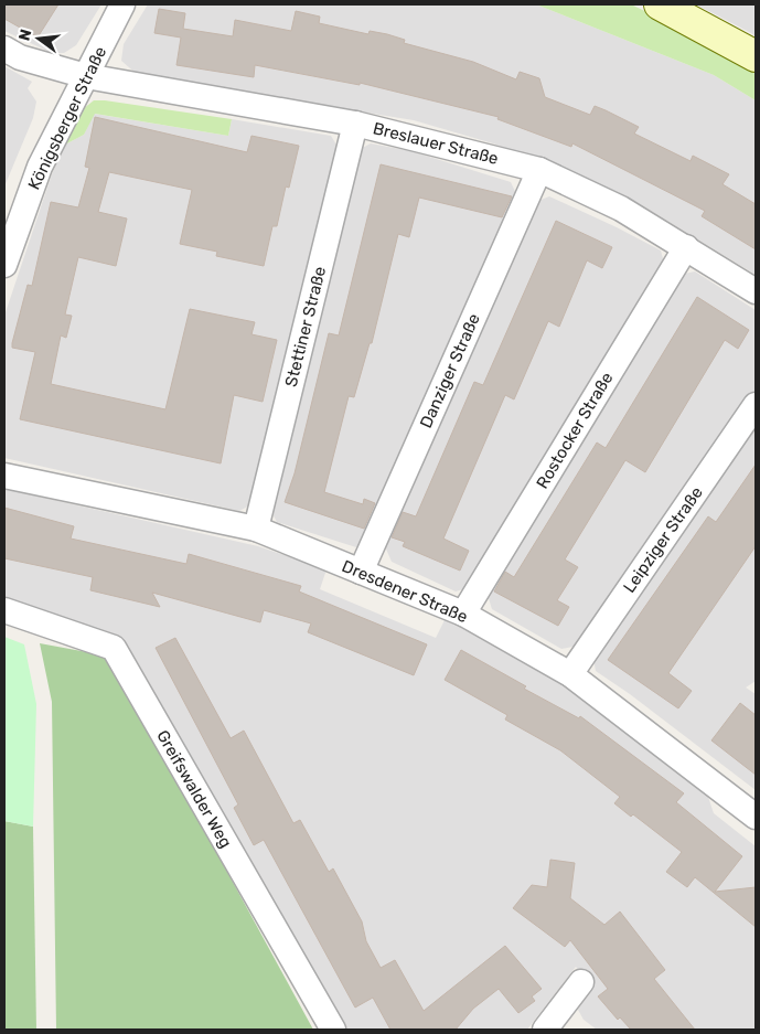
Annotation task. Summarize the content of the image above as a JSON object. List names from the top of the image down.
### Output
{
  "streets": {
    "street": [
      "Königsberger Straße",
      "Breslauer Straße",
      "Stettiner Straße",
      "Danziger Straße",
      "Rostocker Straße",
      "Leipziger Straße",
      "Dresdener Straße",
      "Greifswalder Weg"
    ]
  },
  "crossings": [
    ["Königsberger Straße", "Breslauer Straße"],
    ["Breslauer Straße", "Stettiner Straße"],
    ["Breslauer Straße", "Danziger Straße"],
    ["Breslauer Straße", "Rostocker Straße"],
    ["Stettiner Straße", "Dresdener Straße"],
    ["Danziger Straße", "Dresdener Straße"],
    ["Rostocker Straße", "Dresdener Straße"],
    ["Leipziger Straße", "Dresdener Straße"]
  ],
  "north": "left"
}
